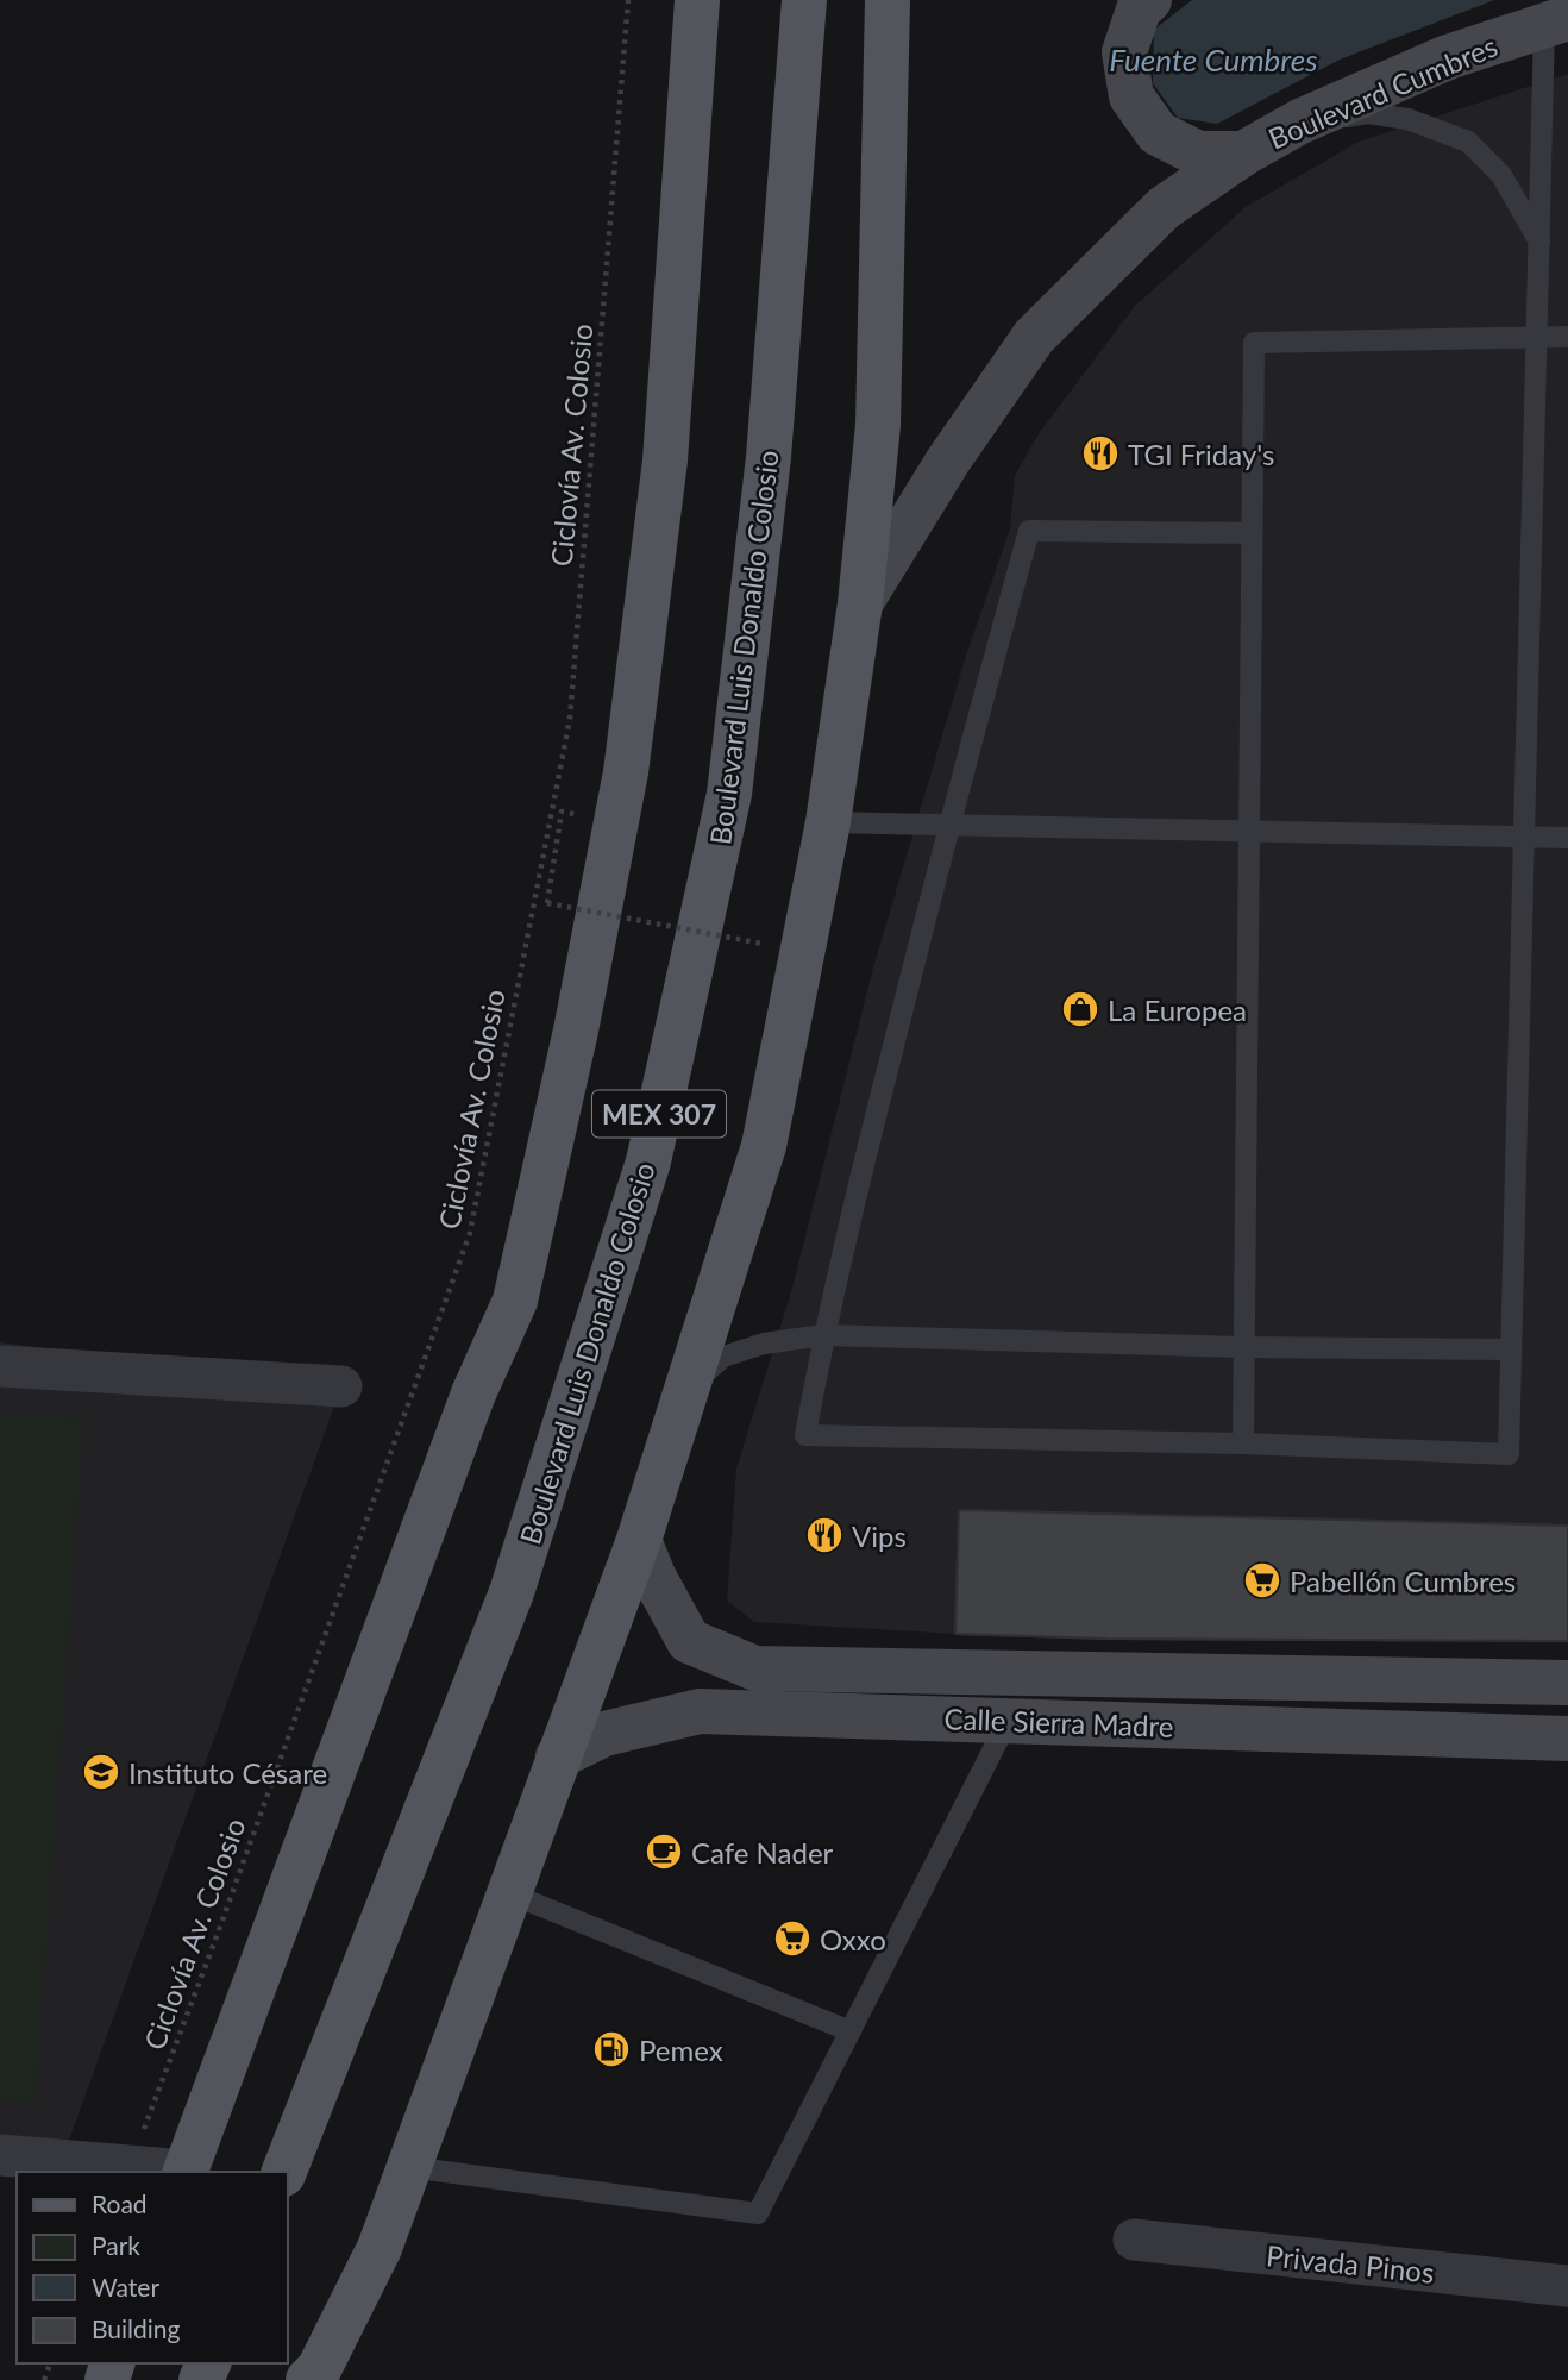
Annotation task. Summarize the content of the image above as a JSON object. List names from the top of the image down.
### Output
{
  "streets": {
    "main road": [
      "Boulevard Cumbres",
      "Boulevard Luis Donaldo Colosio",
      "MEX 307",
      "Calle Sierra Madre"
    ],
    "street": ["Privada Pinos"],
    "path": ["Ciclovía Av. Colosio"]
  },
  "water": ["Fuente Cumbres"],
  "places": {
    "restaurant": ["TGI Friday's", "Vips"],
    "shop": ["La Europea"],
    "supermarket": ["Pabellón Cumbres", "Oxxo"],
    "school or university": ["Instituto Césare"],
    "cafe": ["Cafe Nader"],
    "fuel station": ["Pemex"]
  },
  "legend": [
    "Road",
    "Park",
    "Water",
    "Building"
  ]
}
